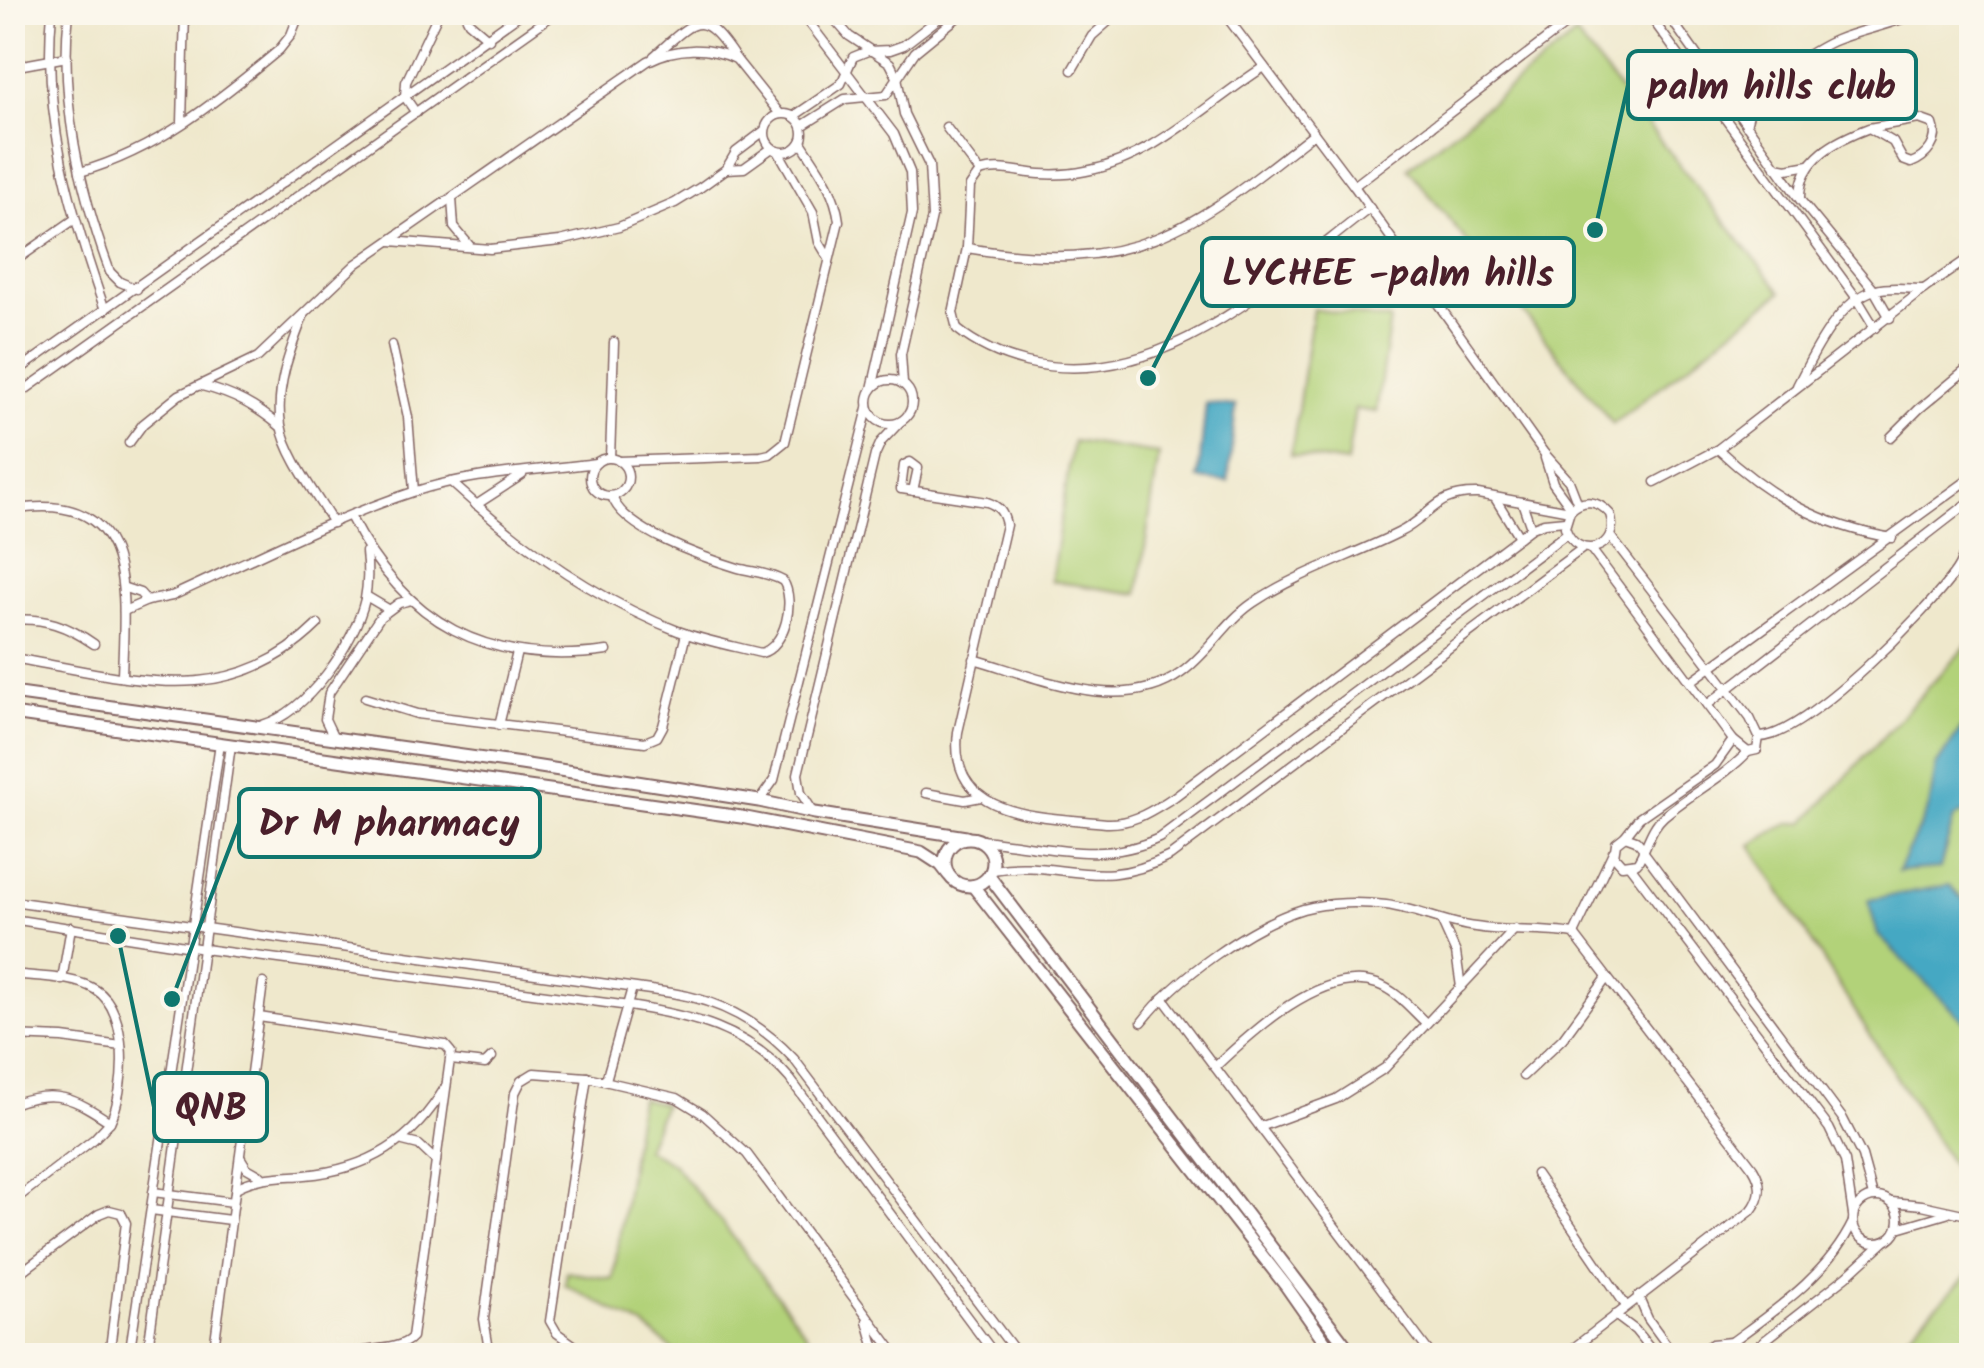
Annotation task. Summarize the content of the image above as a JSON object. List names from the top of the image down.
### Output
{
  "places": [
    "palm hills club",
    "LYCHEE -palm hills",
    "QNB",
    "Dr M pharmacy"
  ]
}
